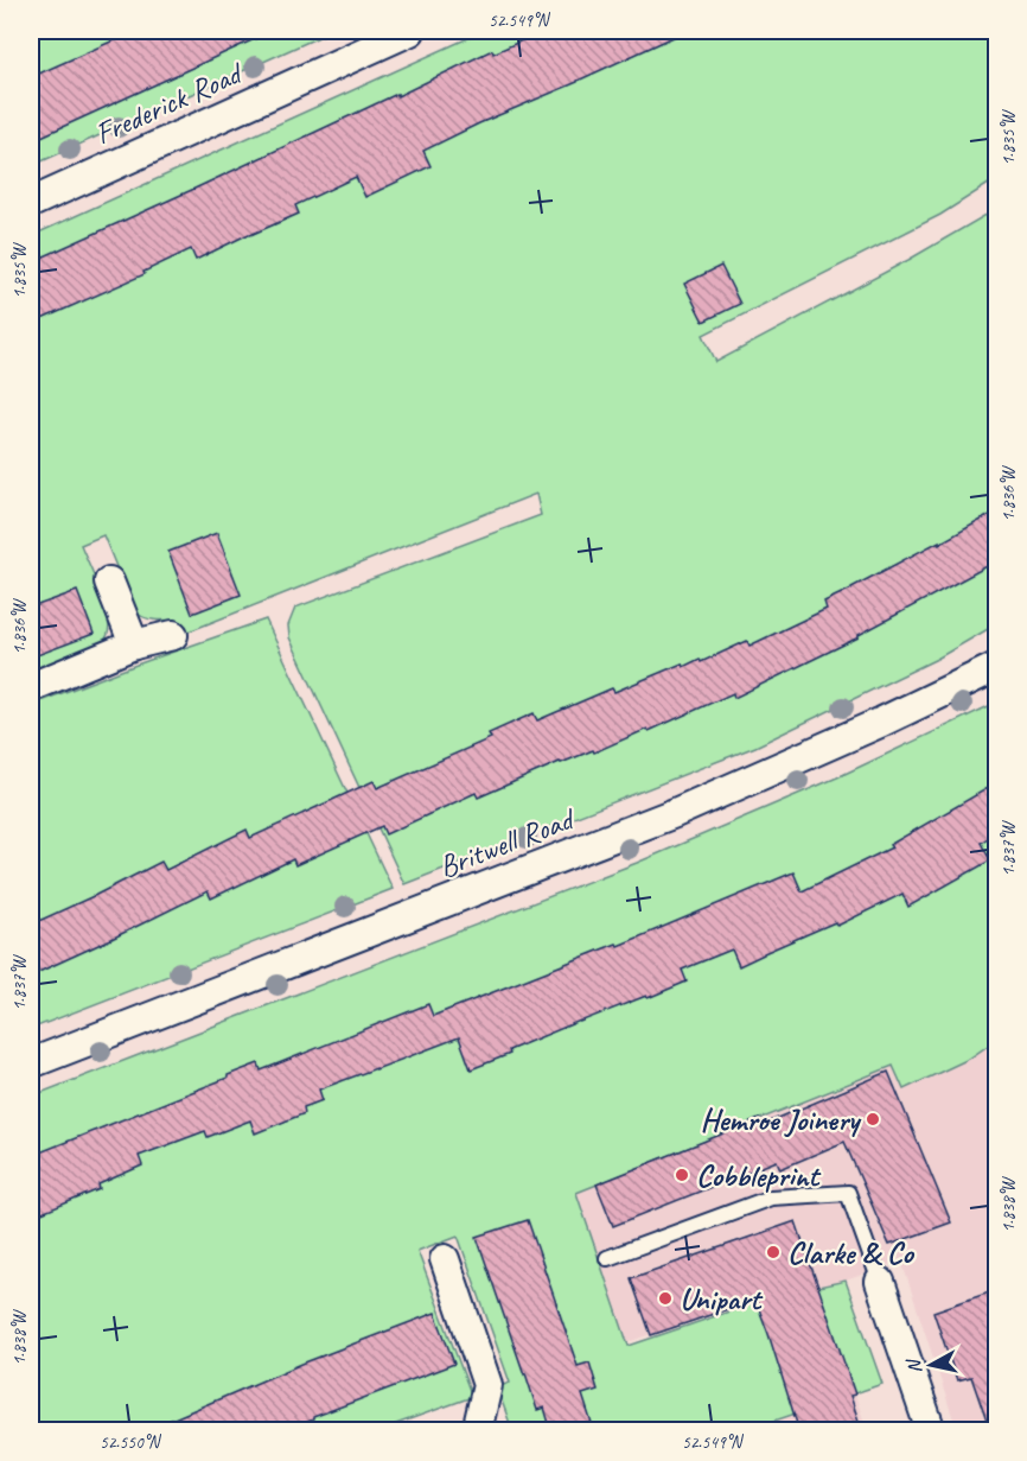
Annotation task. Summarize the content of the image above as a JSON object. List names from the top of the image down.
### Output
{
  "streets": {
    "street": ["Frederick Road", "Britwell Road"]
  },
  "places": [
    "Hemroe Joinery",
    "Cobbleprint",
    "Clarke & Co",
    "Unipart"
  ],
  "north": "left",
  "coordinates": [
    "52.549°N",
    "1.835°W",
    "1.836°W",
    "1.837°W",
    "1.838°W",
    "52.550°N"
  ]
}
